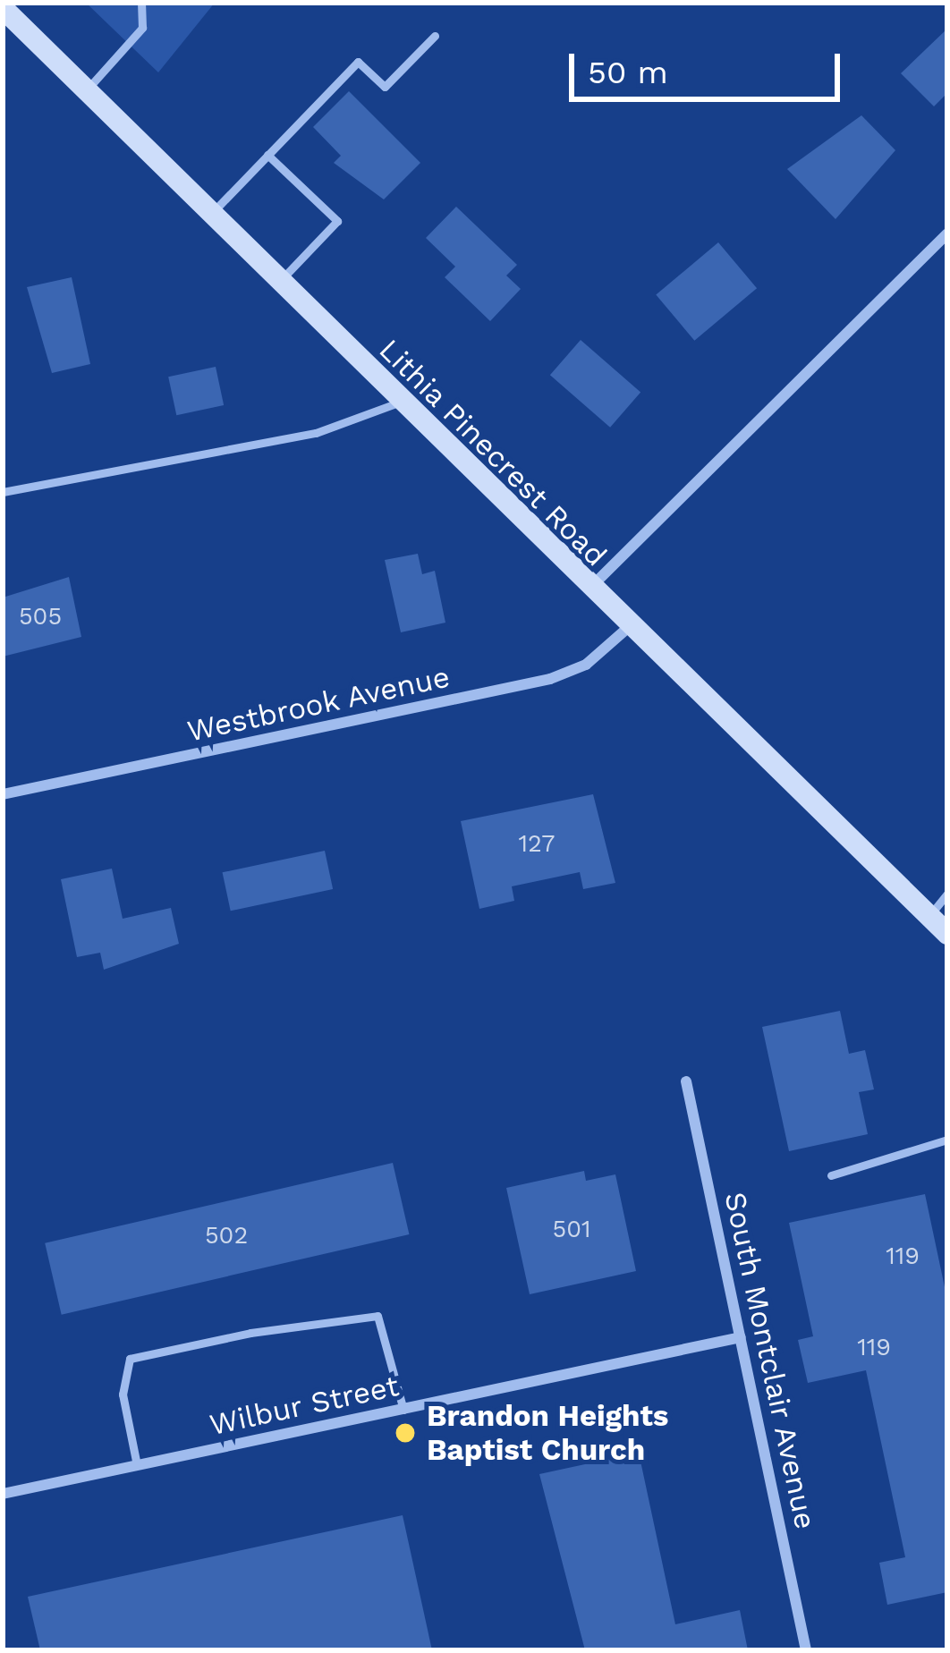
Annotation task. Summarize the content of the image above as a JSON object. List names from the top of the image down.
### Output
{
  "streets": {
    "main road": ["Lithia Pinecrest Road"],
    "street": ["Westbrook Avenue", "South Montclair Avenue", "Wilbur Street"]
  },
  "crossings": [
    ["Lithia Pinecrest Road", "Westbrook Avenue"],
    ["South Montclair Avenue", "Wilbur Street"]
  ],
  "places": ["Brandon Heights Baptist Church"],
  "house_numbers": [
    "505",
    "127",
    "501",
    "502",
    "119",
    "119"
  ],
  "scale_bar": "50 m"
}
